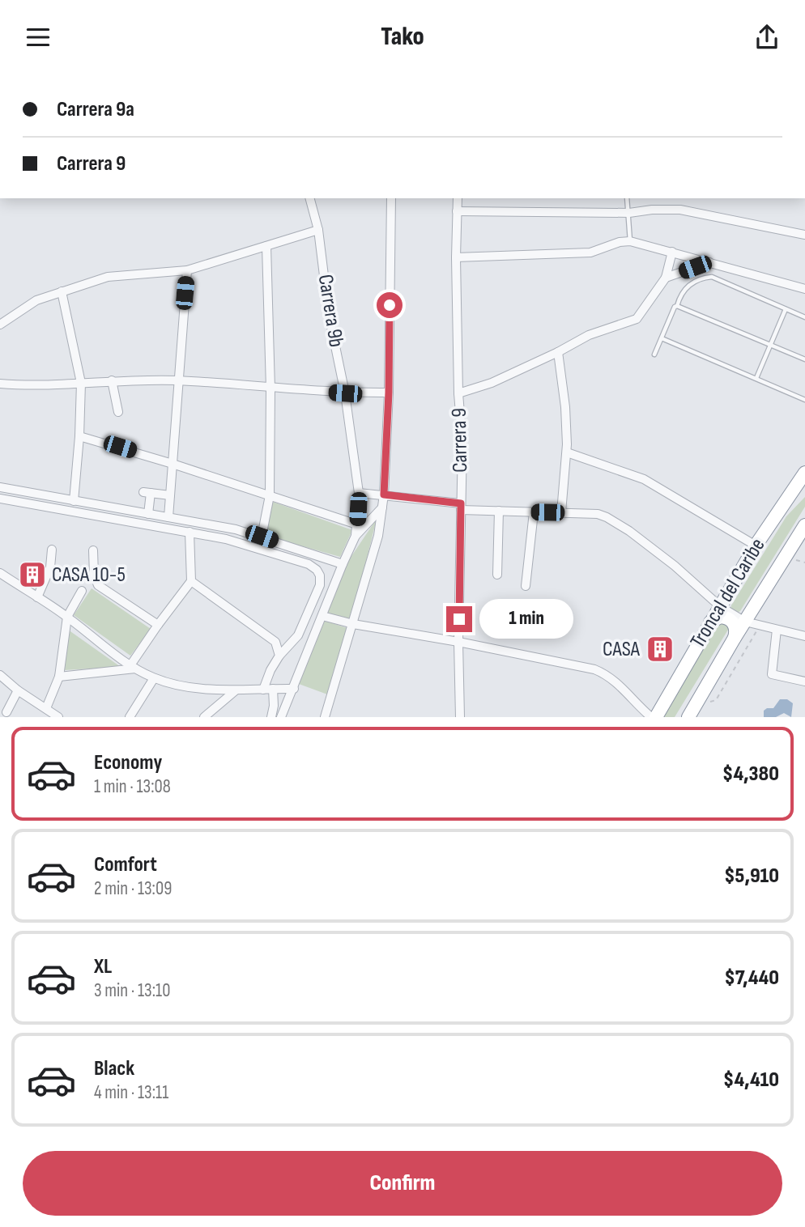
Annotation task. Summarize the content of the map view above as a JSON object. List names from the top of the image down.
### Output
{
  "streets": {
    "highway": ["Troncal del Caribe"],
    "street": ["Carrera 9b", "Carrera 9"]
  },
  "places": {
    "building": ["CASA 10-5", "CASA"]
  },
  "page": {
    "header": "Tako",
    "banner": ["Carrera 9a", "Carrera 9"],
    "bubble": "1 min",
    "list": [
      {
        "name": "Economy",
        "note": "1 min · 13:08",
        "value": "$4,380"
      },
      {
        "name": "Comfort",
        "note": "2 min · 13:09",
        "value": "$5,910"
      },
      {
        "name": "XL",
        "note": "3 min · 13:10",
        "value": "$7,440"
      },
      {
        "name": "Black",
        "note": "4 min · 13:11",
        "value": "$4,410"
      }
    ],
    "buttons": "Confirm"
  }
}
